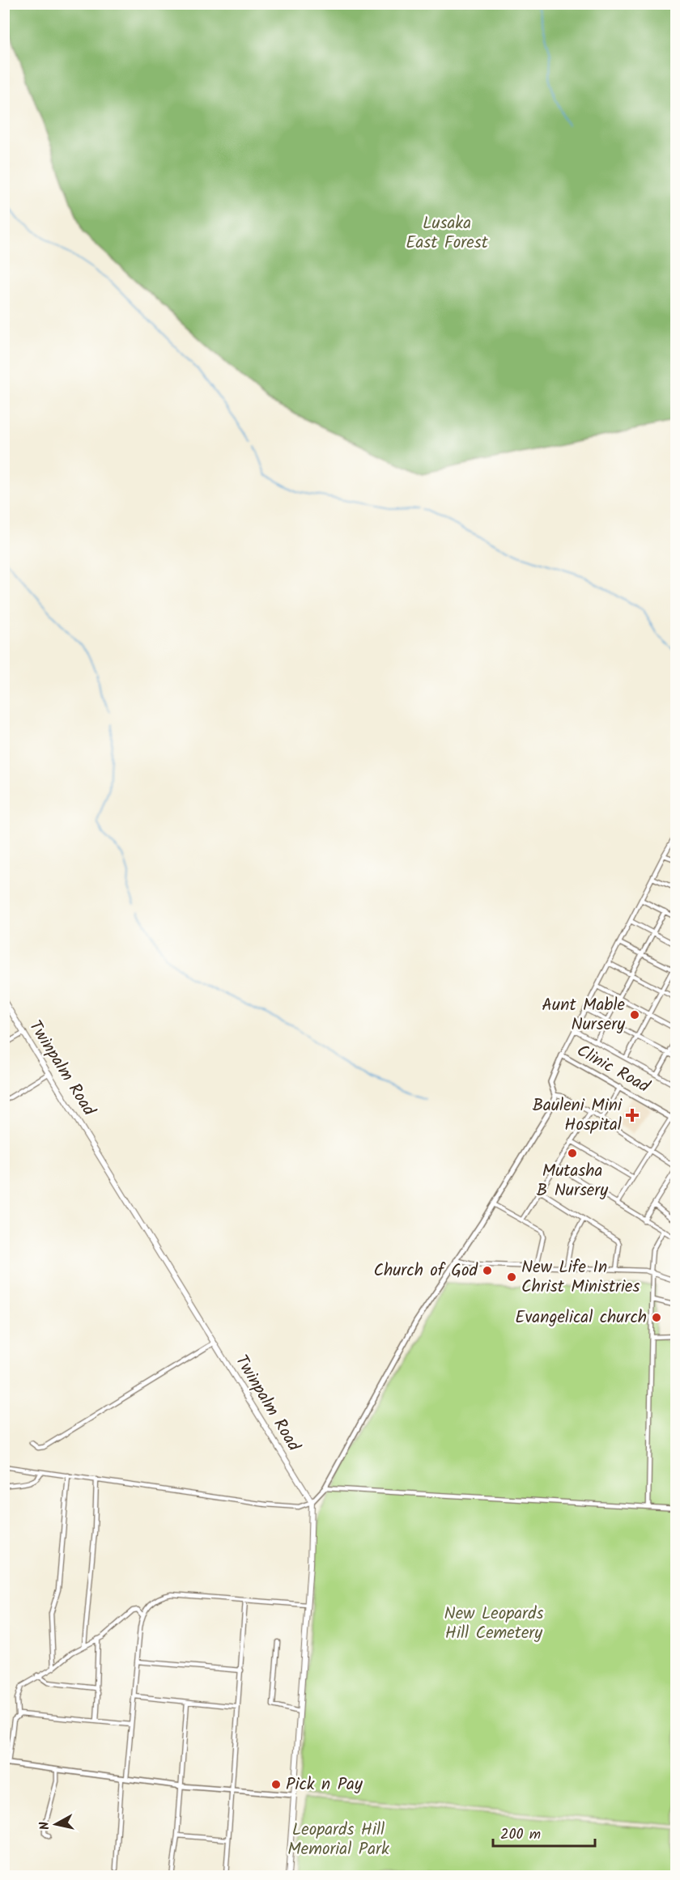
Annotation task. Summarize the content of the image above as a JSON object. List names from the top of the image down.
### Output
{
  "streets": {
    "main road": ["Twinpalm Road"],
    "street": ["Clinic Road"]
  },
  "parks": ["Lusaka East Forest", "New Leopards Hill Cemetery", "Leopards Hill Memorial Park"],
  "places": {
    "other": [
      "Aunt Mable Nursery",
      "Mutasha B Nursery",
      "Church of God",
      "New Life In Christ Ministries",
      "Evangelical church",
      "Pick n Pay"
    ],
    "health": ["Bauleni Mini Hospital"]
  },
  "scale_bar": "200 m",
  "north": "left"
}
